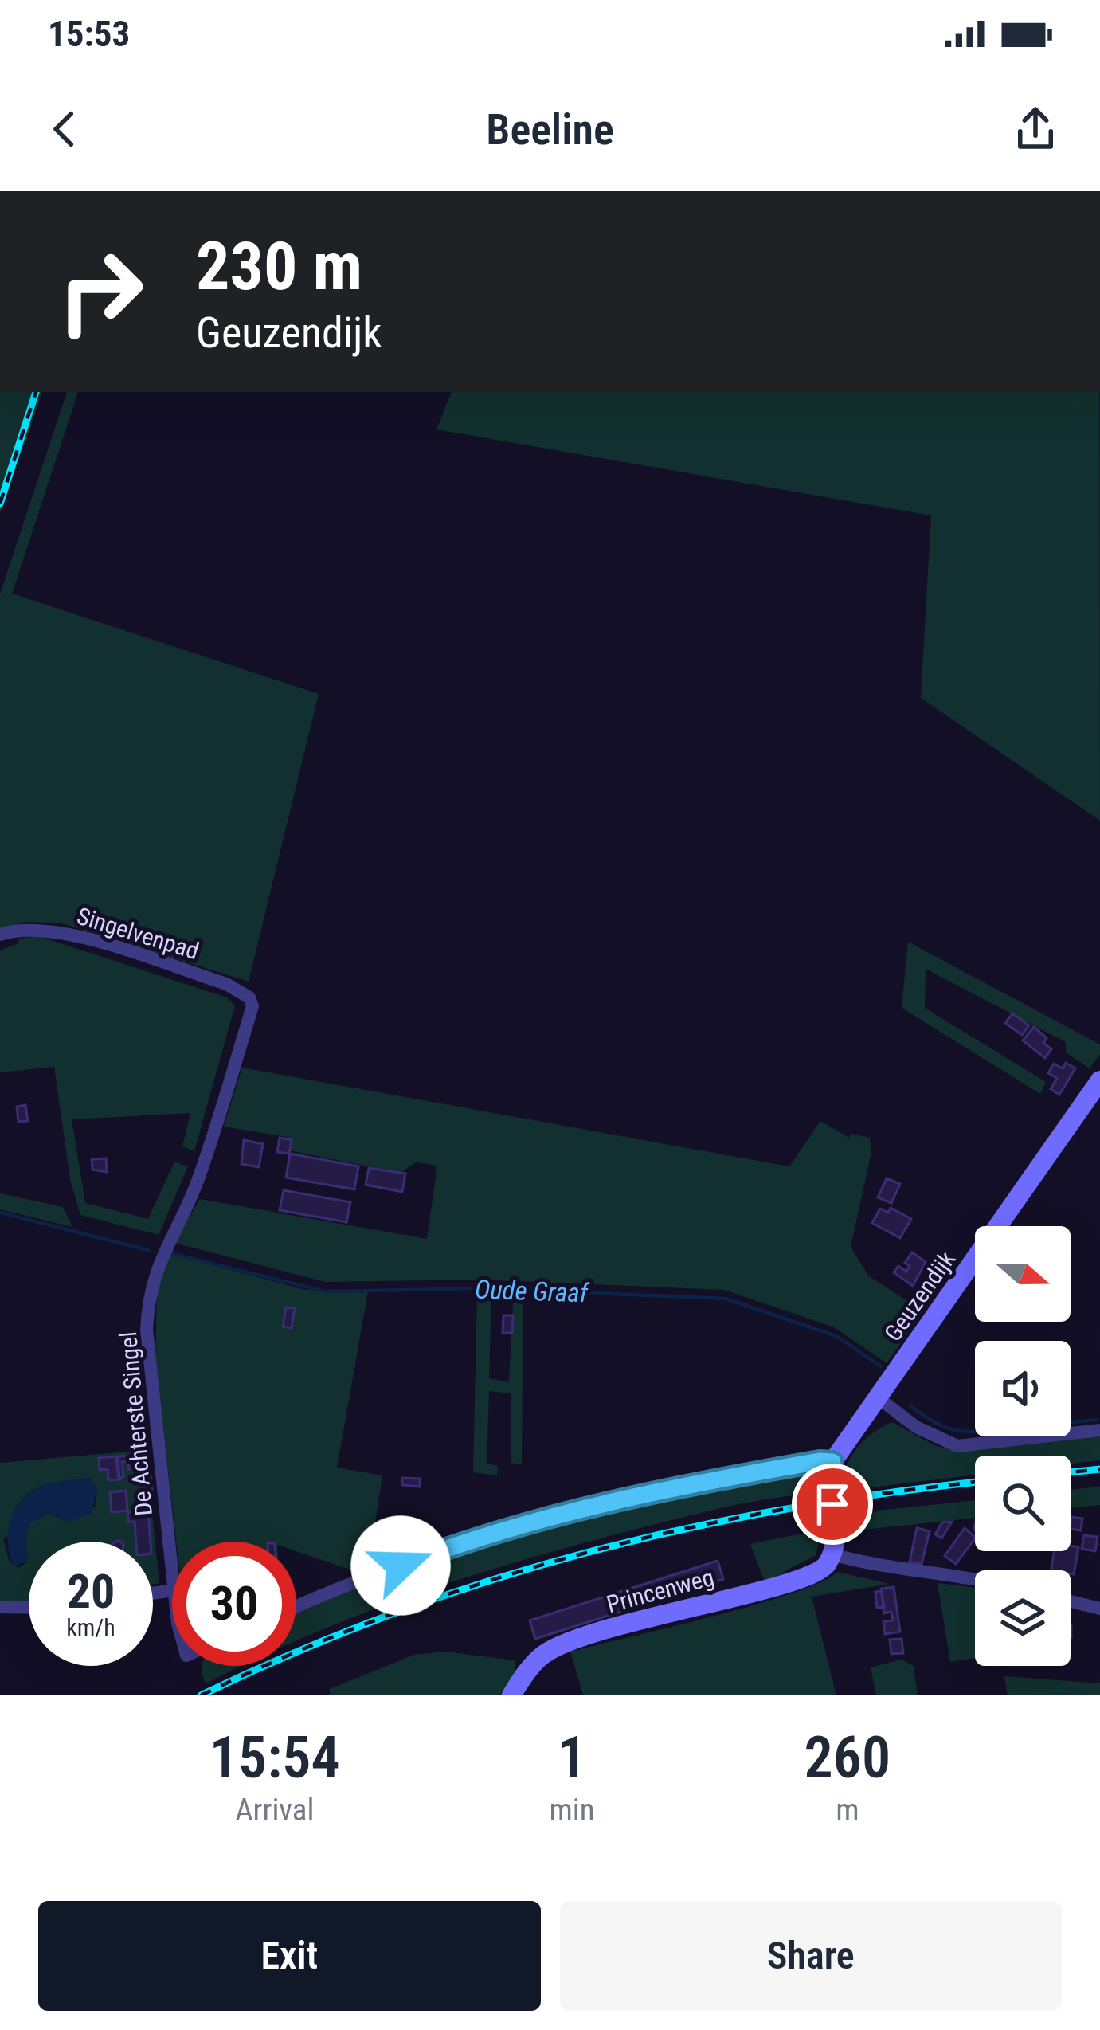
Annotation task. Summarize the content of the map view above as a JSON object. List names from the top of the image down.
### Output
{
  "streets": {
    "main road": ["Geuzendijk", "Princenweg"],
    "street": ["Singelvenpad", "De Achterste Singel"]
  },
  "crossings": [
    ["Singelvenpad", "De Achterste Singel"]
  ],
  "water": ["Oude Graaf"],
  "north": "right",
  "page": {
    "status": "15:53",
    "header": "Beeline",
    "turn": ["230 m", "Geuzendijk"],
    "speed": "20 km/h",
    "limit": "30",
    "eta": [
      "15:54",
      "Arrival",
      "1",
      "min",
      "260",
      "m"
    ],
    "buttons": ["Exit", "Share"]
  }
}
